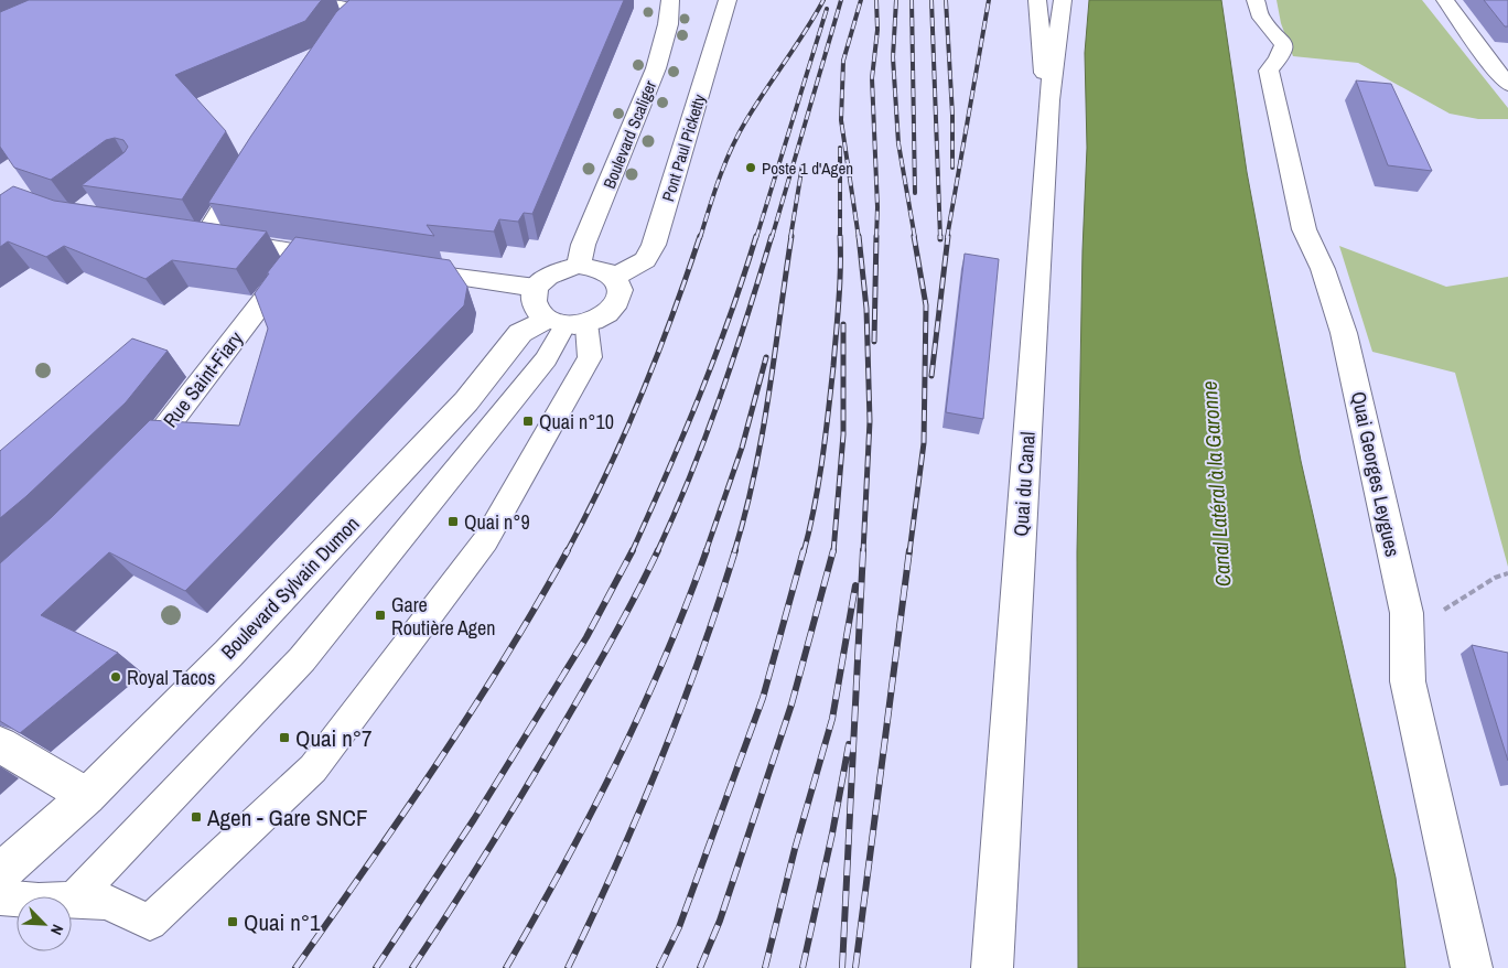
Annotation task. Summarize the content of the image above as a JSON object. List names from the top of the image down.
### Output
{
  "streets": {
    "street": [
      "Boulevard Scaliger",
      "Pont Paul Picketty",
      "Rue Saint-Fiary",
      "Quai Georges Leygues",
      "Quai du Canal",
      "Boulevard Sylvain Dumon"
    ]
  },
  "crossings": [
    ["Boulevard Scaliger", "Pont Paul Picketty"],
    ["Boulevard Scaliger", "Boulevard Sylvain Dumon"],
    ["Pont Paul Picketty", "Boulevard Sylvain Dumon"]
  ],
  "water": ["Canal Latéral à la Garonne"],
  "places": {
    "other": ["Poste 1 d'Agen", "Royal Tacos"],
    "transit": [
      "Quai n°10",
      "Quai n°9",
      "Gare Routière Agen",
      "Quai n°7",
      "Agen - Gare SNCF",
      "Quai n°1"
    ]
  },
  "north": "bottom right"
}
